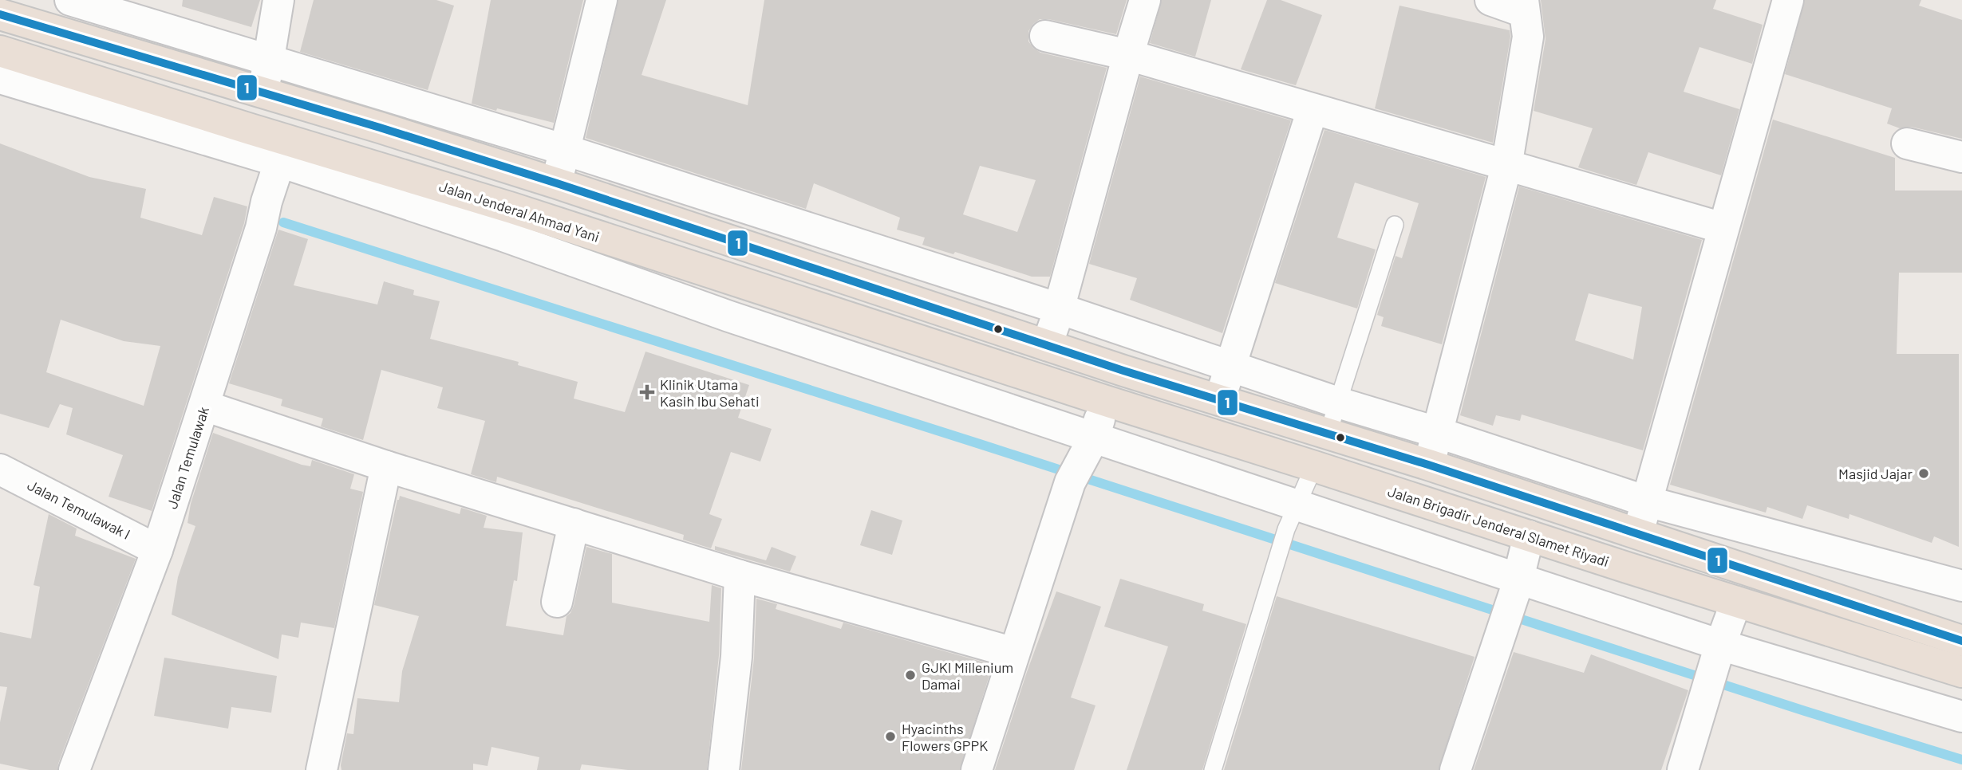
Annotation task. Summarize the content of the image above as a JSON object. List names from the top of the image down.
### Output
{
  "streets": {
    "highway": ["Jalan Jenderal Ahmad Yani", "Jalan Brigadir Jenderal Slamet Riyadi"],
    "street": ["Jalan Temulawak", "Jalan Temulawak I"]
  },
  "crossings": [
    ["Jalan Jenderal Ahmad Yani", "Jalan Temulawak"],
    ["Jalan Jenderal Ahmad Yani", "Jalan Brigadir Jenderal Slamet Riyadi"],
    ["Jalan Temulawak", "Jalan Temulawak I"]
  ],
  "places": {
    "health": ["Klinik Utama Kasih Ibu Sehati"],
    "other": ["Masjid Jajar", "GJKI Millenium Damai", "Hyacinths Flowers GPPK"]
  },
  "lines": ["transit line 1"]
}
